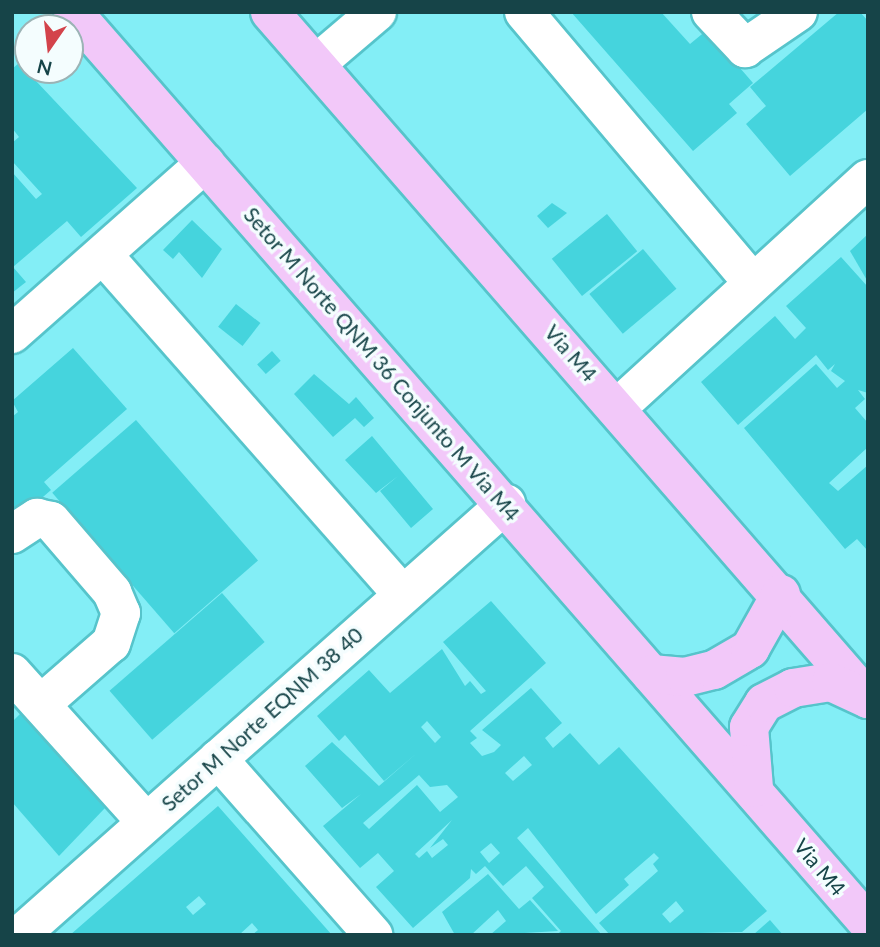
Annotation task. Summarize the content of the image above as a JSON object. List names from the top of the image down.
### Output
{
  "streets": {
    "main road": ["Via M4", "Setor M Norte QNM 36 Conjunto M Via M4"],
    "street": ["Setor M Norte EQNM 38 40"]
  },
  "crossings": [
    ["Via M4", "Setor M Norte QNM 36 Conjunto M Via M4"],
    ["Setor M Norte QNM 36 Conjunto M Via M4", "Setor M Norte EQNM 38 40"]
  ],
  "north": "bottom"
}
